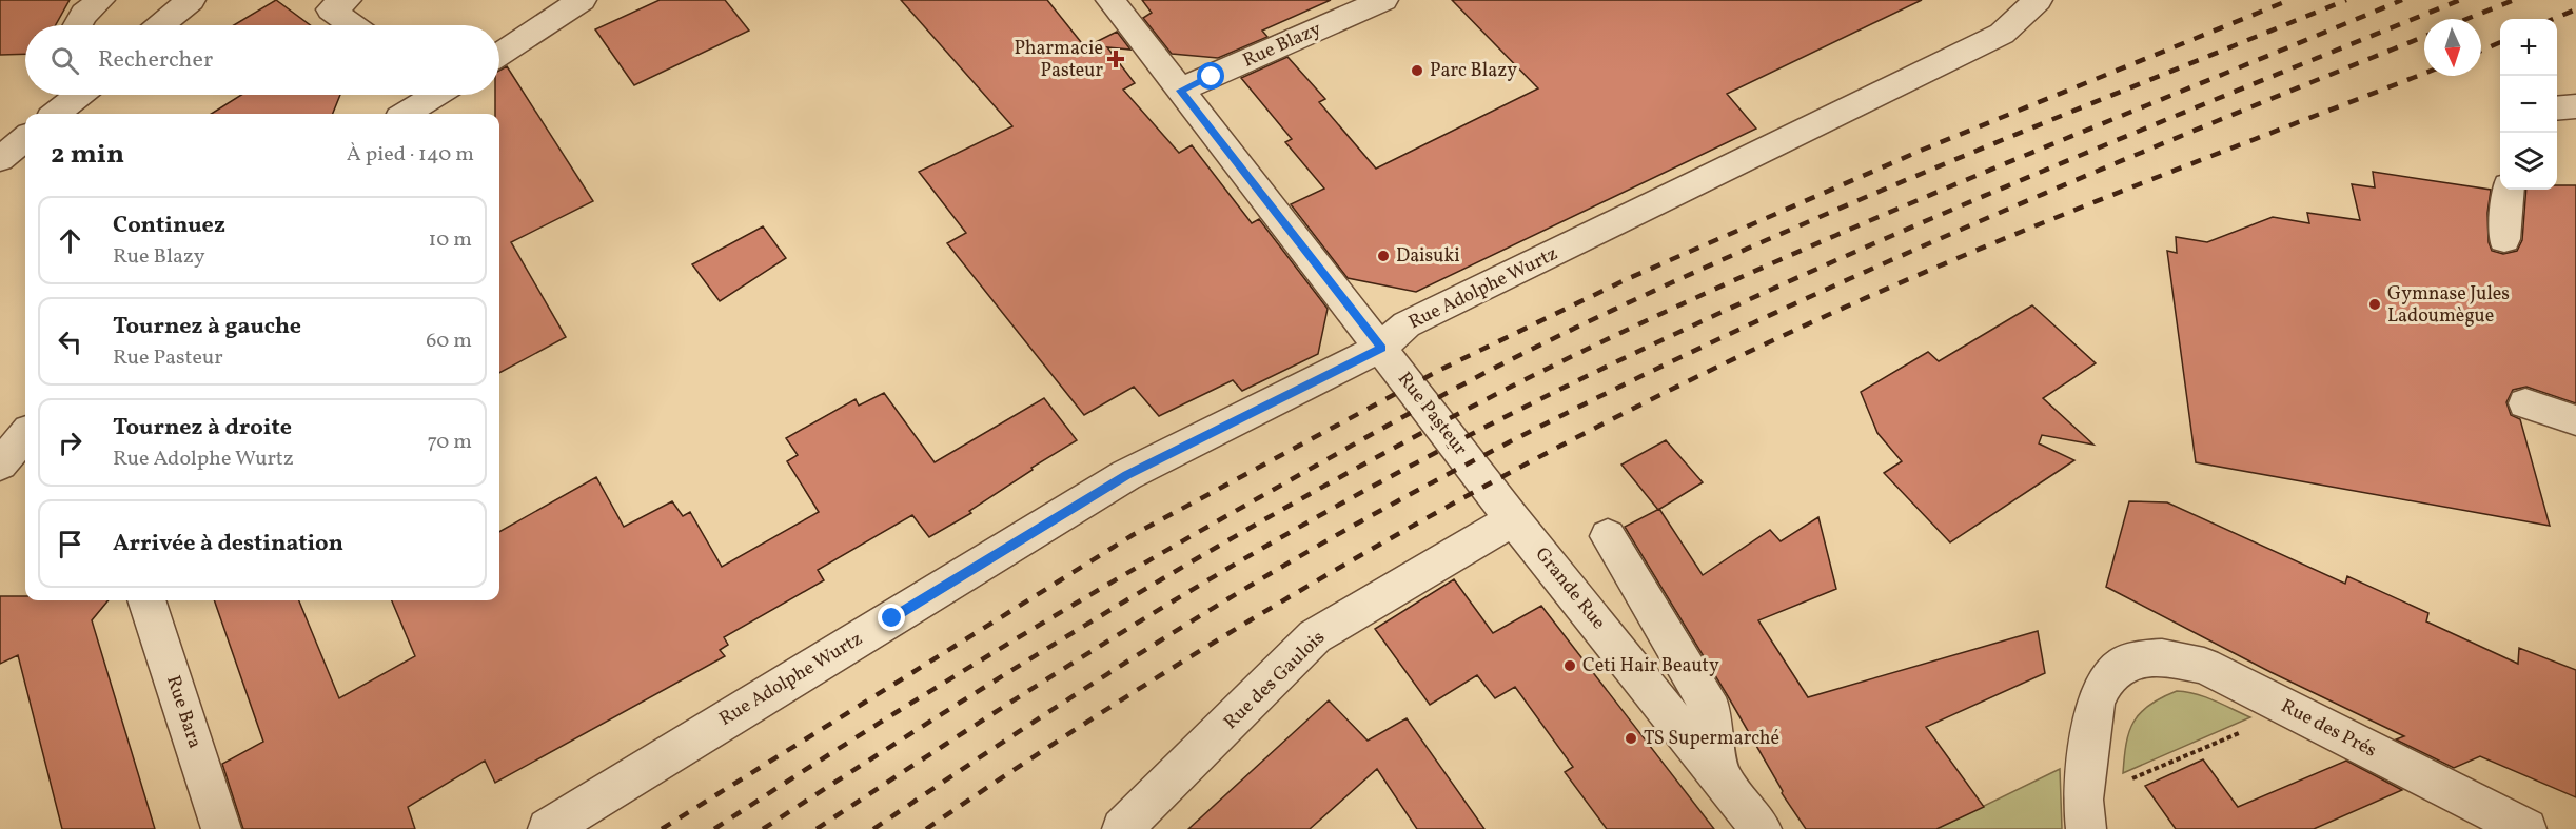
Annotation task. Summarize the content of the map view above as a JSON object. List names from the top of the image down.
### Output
{
  "streets": {
    "street": [
      "Rue Blazy",
      "Rue Adolphe Wurtz",
      "Rue Pasteur",
      "Grande Rue",
      "Rue des Gaulois",
      "Rue Bara",
      "Rue des Prés"
    ]
  },
  "crossings": [
    ["Rue Blazy", "Rue Pasteur"],
    ["Rue Adolphe Wurtz", "Rue Pasteur"],
    ["Rue Pasteur", "Grande Rue"],
    ["Rue Pasteur", "Rue des Gaulois"],
    ["Grande Rue", "Rue des Gaulois"]
  ],
  "places": {
    "health": ["Pharmacie Pasteur"],
    "other": [
      "Parc Blazy",
      "Daisuki",
      "Gymnase Jules Ladoumègue",
      "Ceti Hair Beauty",
      "TS Supermarché"
    ]
  },
  "north": "bottom",
  "page": {
    "map_buttons": ["+", "−"],
    "search": "Rechercher",
    "heading": ["2 min", "À pied · 140 m"],
    "list": [
      ["Continuez", "Rue Blazy", "10 m"],
      ["Tournez à gauche", "Rue Pasteur", "60 m"],
      ["Tournez à droite", "Rue Adolphe Wurtz", "70 m"],
      "Arrivée à destination"
    ]
  }
}
